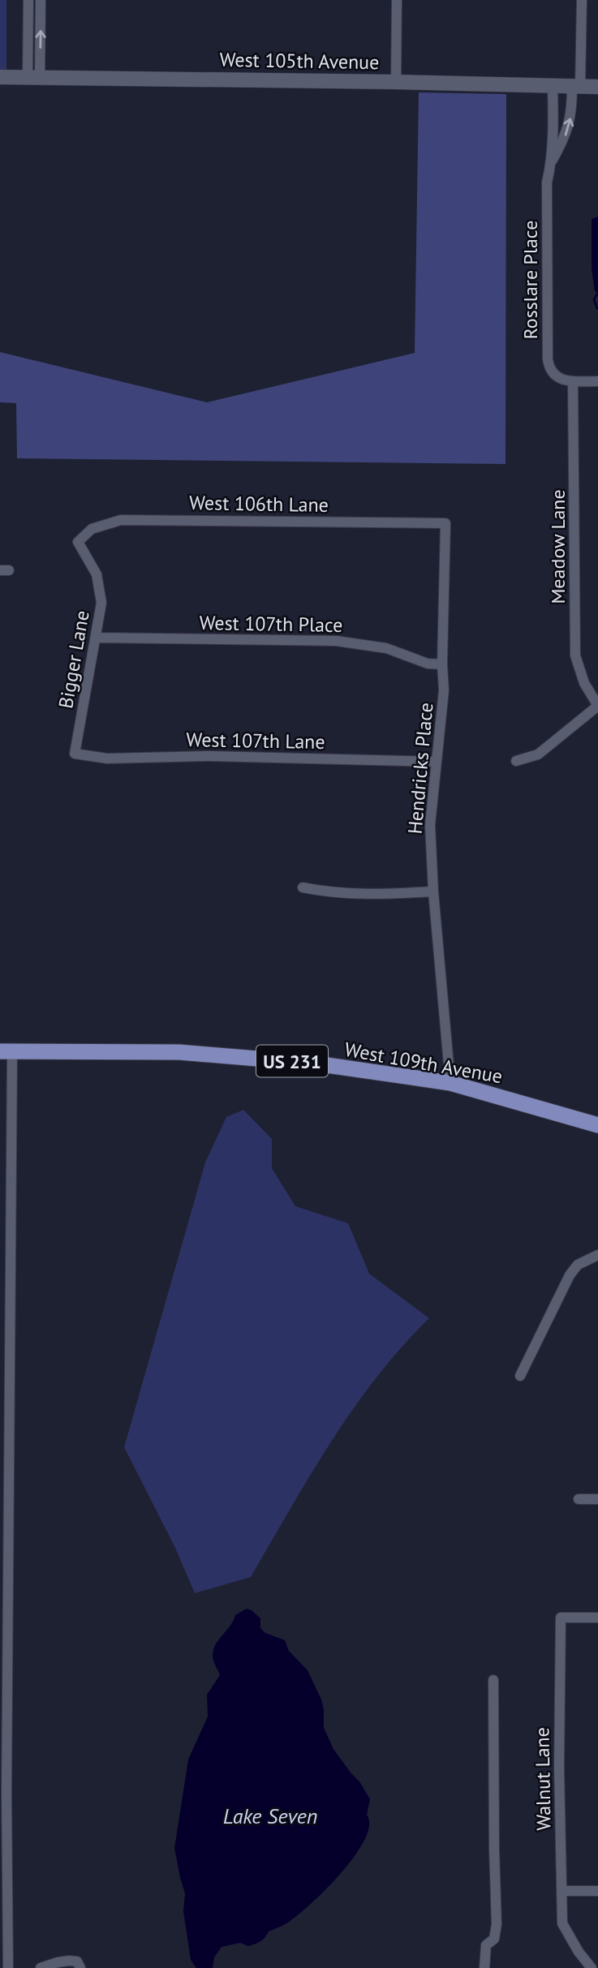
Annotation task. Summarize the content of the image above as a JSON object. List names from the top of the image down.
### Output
{
  "streets": {
    "main road": ["US 231", "West 109th Avenue"],
    "street": [
      "West 105th Avenue",
      "Rosslare Place",
      "West 106th Lane",
      "Meadow Lane",
      "West 107th Place",
      "Bigger Lane",
      "West 107th Lane",
      "Hendricks Place",
      "Walnut Lane"
    ]
  },
  "crossings": [
    ["West 105th Avenue", "Rosslare Place"],
    ["Rosslare Place", "Meadow Lane"],
    ["West 106th Lane", "Bigger Lane"],
    ["West 106th Lane", "Hendricks Place"],
    ["West 107th Place", "Bigger Lane"],
    ["West 107th Place", "Hendricks Place"],
    ["Bigger Lane", "West 107th Lane"],
    ["West 107th Lane", "Hendricks Place"],
    ["Hendricks Place", "West 109th Avenue"]
  ],
  "water": ["Lake Seven"]
}
